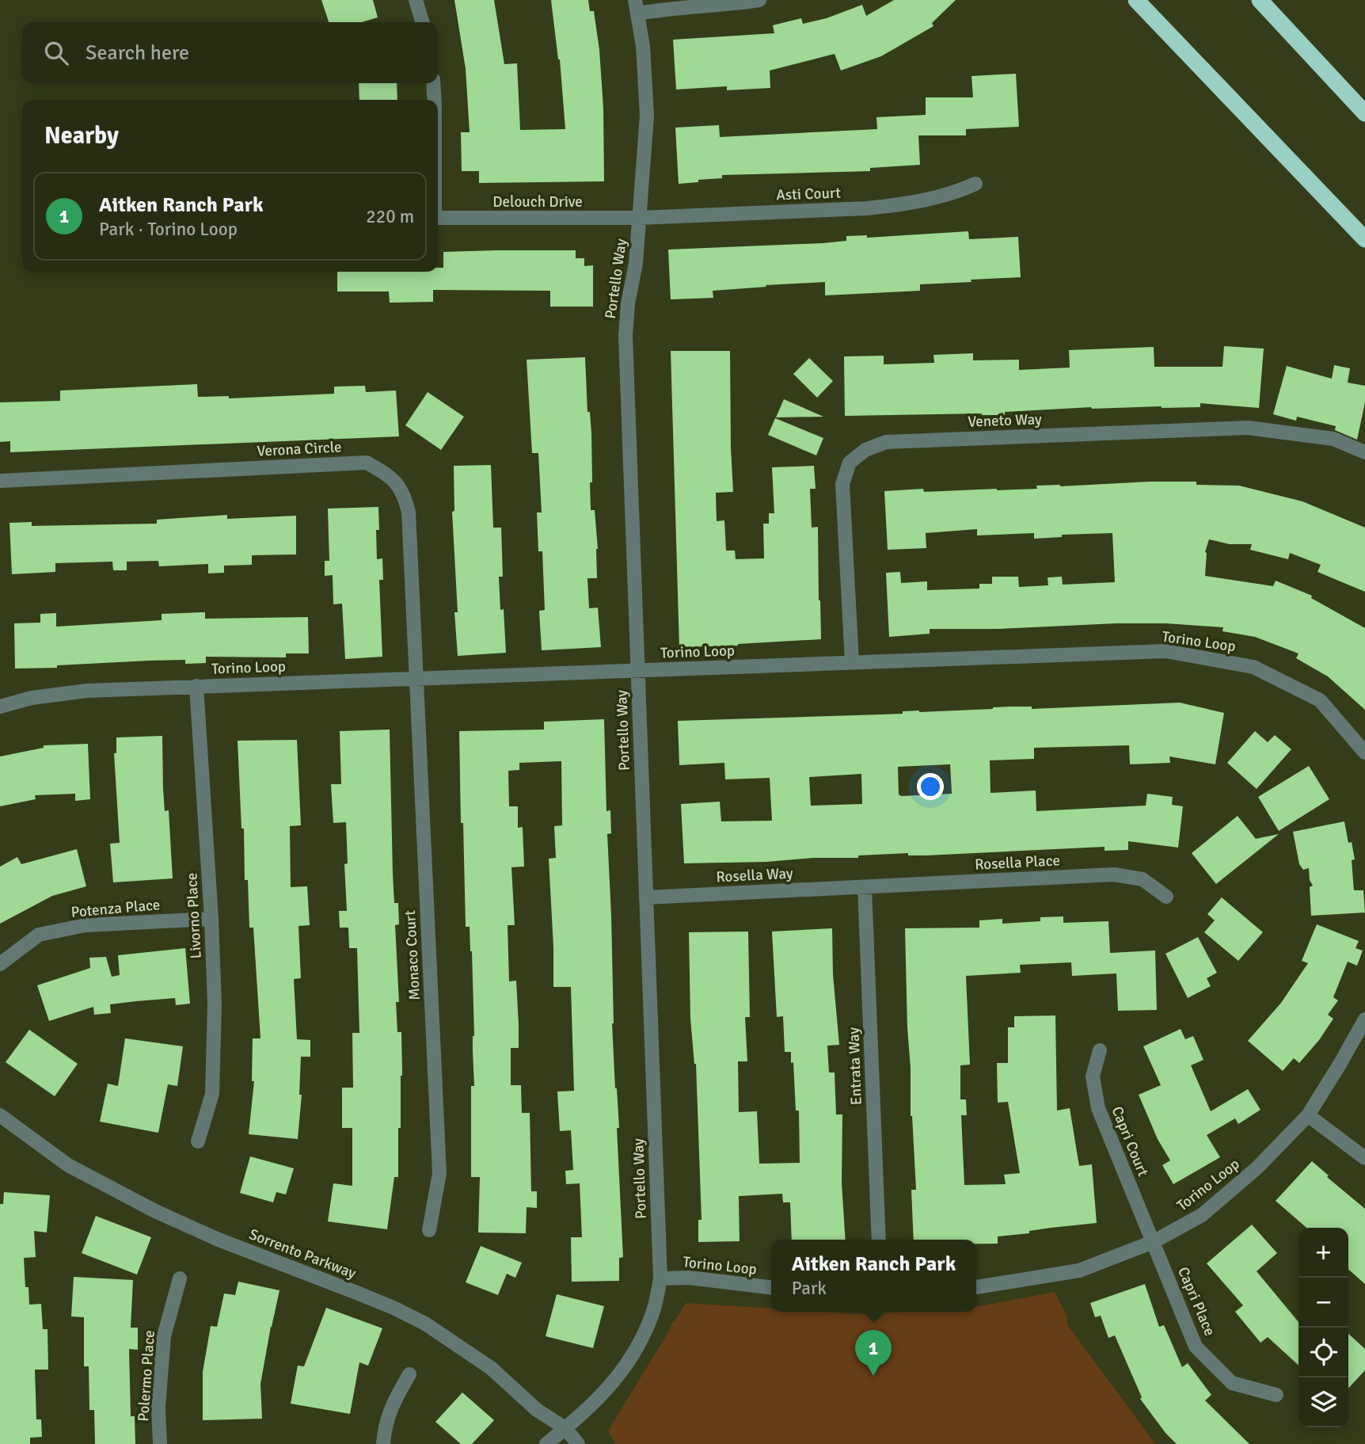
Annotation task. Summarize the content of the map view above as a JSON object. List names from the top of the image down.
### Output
{
  "streets": {
    "street": [
      "Asti Court",
      "Delouch Drive",
      "Portello Way",
      "Veneto Way",
      "Verona Circle",
      "Torino Loop",
      "Rosella Place",
      "Rosella Way",
      "Potenza Place",
      "Livorno Place",
      "Monaco Court",
      "Entrata Way",
      "Capri Court",
      "Sorrento Parkway",
      "Capri Place",
      "Polermo Place"
    ]
  },
  "crossings": [
    ["Asti Court", "Delouch Drive"],
    ["Asti Court", "Portello Way"],
    ["Delouch Drive", "Portello Way"],
    ["Portello Way", "Torino Loop"],
    ["Portello Way", "Rosella Way"],
    ["Portello Way", "Sorrento Parkway"],
    ["Veneto Way", "Torino Loop"],
    ["Verona Circle", "Torino Loop"],
    ["Verona Circle", "Monaco Court"],
    ["Torino Loop", "Livorno Place"],
    ["Torino Loop", "Monaco Court"],
    ["Torino Loop", "Capri Court"],
    ["Torino Loop", "Capri Place"],
    ["Rosella Place", "Rosella Way"],
    ["Rosella Place", "Entrata Way"],
    ["Rosella Way", "Entrata Way"],
    ["Potenza Place", "Livorno Place"],
    ["Capri Court", "Capri Place"]
  ],
  "page": {
    "search": "Search here",
    "heading": "Nearby",
    "list": [
      {
        "mark": "1",
        "name": "Aitken Ranch Park",
        "note": "Park · Torino Loop",
        "value": "220 m"
      }
    ],
    "map_buttons": ["+", "−"],
    "popup": ["Aitken Ranch Park", "Park"],
    "pins": "1"
  }
}
